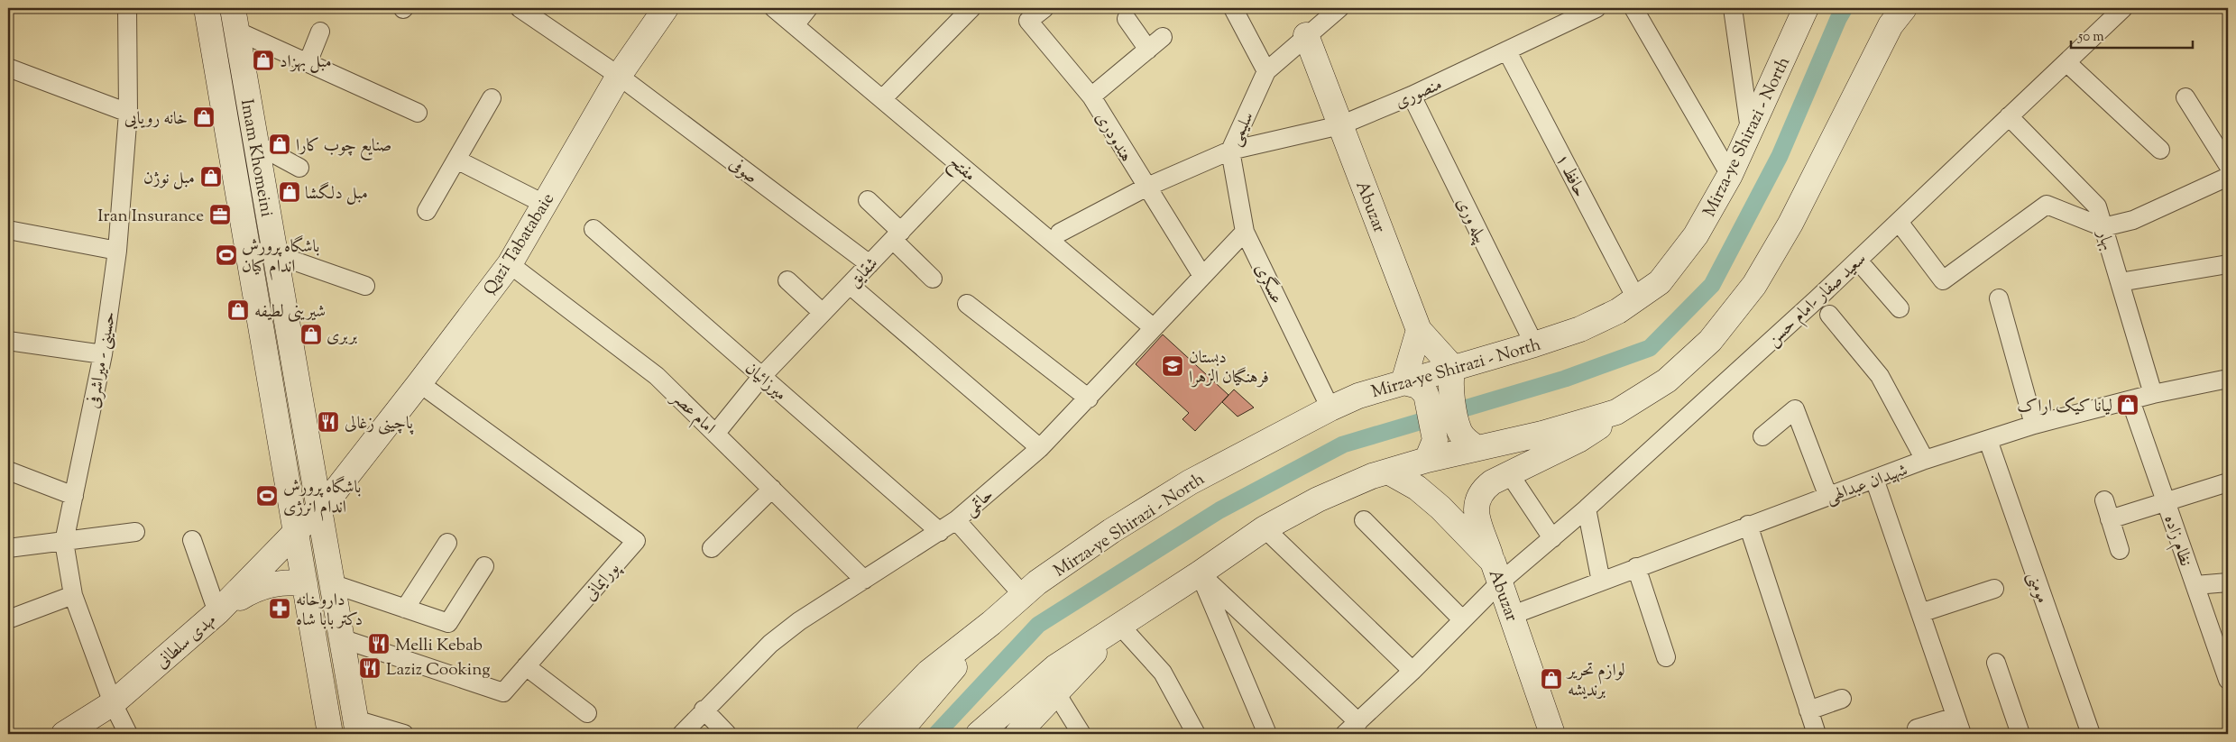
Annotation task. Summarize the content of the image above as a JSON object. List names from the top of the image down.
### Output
{
  "streets": {
    "main road": [
      "Mirza-ye Shirazi - North",
      "Imam Khomeini",
      "Abuzar",
      "Qazi Tabatabaie",
      "مهدی سلطانی"
    ],
    "street": [
      "منصوری",
      "سلیمی",
      "هندودری",
      "مفتح",
      "صوفی",
      "حافظ ۱",
      "پیله وری",
      "بهار",
      "شقایق",
      "عسگری",
      "سعید صفار -امام حسن",
      "حسینی - میراشرفی",
      "میرزائیان",
      "امام عصر",
      "شهیدان عبدالهی",
      "حاتمی",
      "نظام زاده",
      "پورایمانی",
      "مومنی"
    ]
  },
  "crossings": [
    ["منصوری", "سلیمی"],
    ["منصوری", "حافظ ۱"],
    ["منصوری", "Abuzar"],
    ["منصوری", "پیله وری"],
    ["منصوری", "عسگری"],
    ["سلیمی", "هندودری"],
    ["سلیمی", "Abuzar"],
    ["سلیمی", "عسگری"],
    ["هندودری", "حاتمی"],
    ["Mirza-ye Shirazi - North", "حافظ ۱"],
    ["Mirza-ye Shirazi - North", "Abuzar"],
    ["Mirza-ye Shirazi - North", "پیله وری"],
    ["Mirza-ye Shirazi - North", "عسگری"],
    ["Imam Khomeini", "Qazi Tabatabaie"],
    ["Imam Khomeini", "پورایمانی"],
    ["Imam Khomeini", "مهدی سلطانی"],
    ["مفتح", "شقایق"],
    ["مفتح", "حاتمی"],
    ["صوفی", "Qazi Tabatabaie"],
    ["صوفی", "شقایق"],
    ["Abuzar", "سعید صفار -امام حسن"],
    ["Abuzar", "شهیدان عبدالهی"],
    ["بهار", "سعید صفار -امام حسن"],
    ["بهار", "شهیدان عبدالهی"],
    ["Qazi Tabatabaie", "امام عصر"],
    ["Qazi Tabatabaie", "پورایمانی"],
    ["Qazi Tabatabaie", "مهدی سلطانی"],
    ["شقایق", "میرزائیان"],
    ["شقایق", "امام عصر"],
    ["عسگری", "حاتمی"],
    ["حسینی - میراشرفی", "مهدی سلطانی"],
    ["میرزائیان", "حاتمی"],
    ["امام عصر", "حاتمی"],
    ["شهیدان عبدالهی", "نظام زاده"],
    ["شهیدان عبدالهی", "مومنی"]
  ],
  "places": {
    "shop": [
      "مبل بهزاد",
      "خانه رویایی",
      "صنایع چوب کارا",
      "مبل نوژن",
      "مبل دلگشا",
      "شیرینی لطیفه",
      "بربری",
      "لیانا کیک اراک",
      "لوازم تحریر برندیشه"
    ],
    "office": ["Iran Insurance"],
    "sports": ["باشگاه پرورش اندام کیان", "باشگاه پرورش اندام انرژی"],
    "school or university": ["دبستان فرهنگیان الزهرا"],
    "restaurant": ["پاچینی زغالی", "Melli Kebab", "Laziz Cooking"],
    "pharmacy": ["داروخانه دکتر بابا شاه"]
  },
  "scale_bar": "50 m"
}
